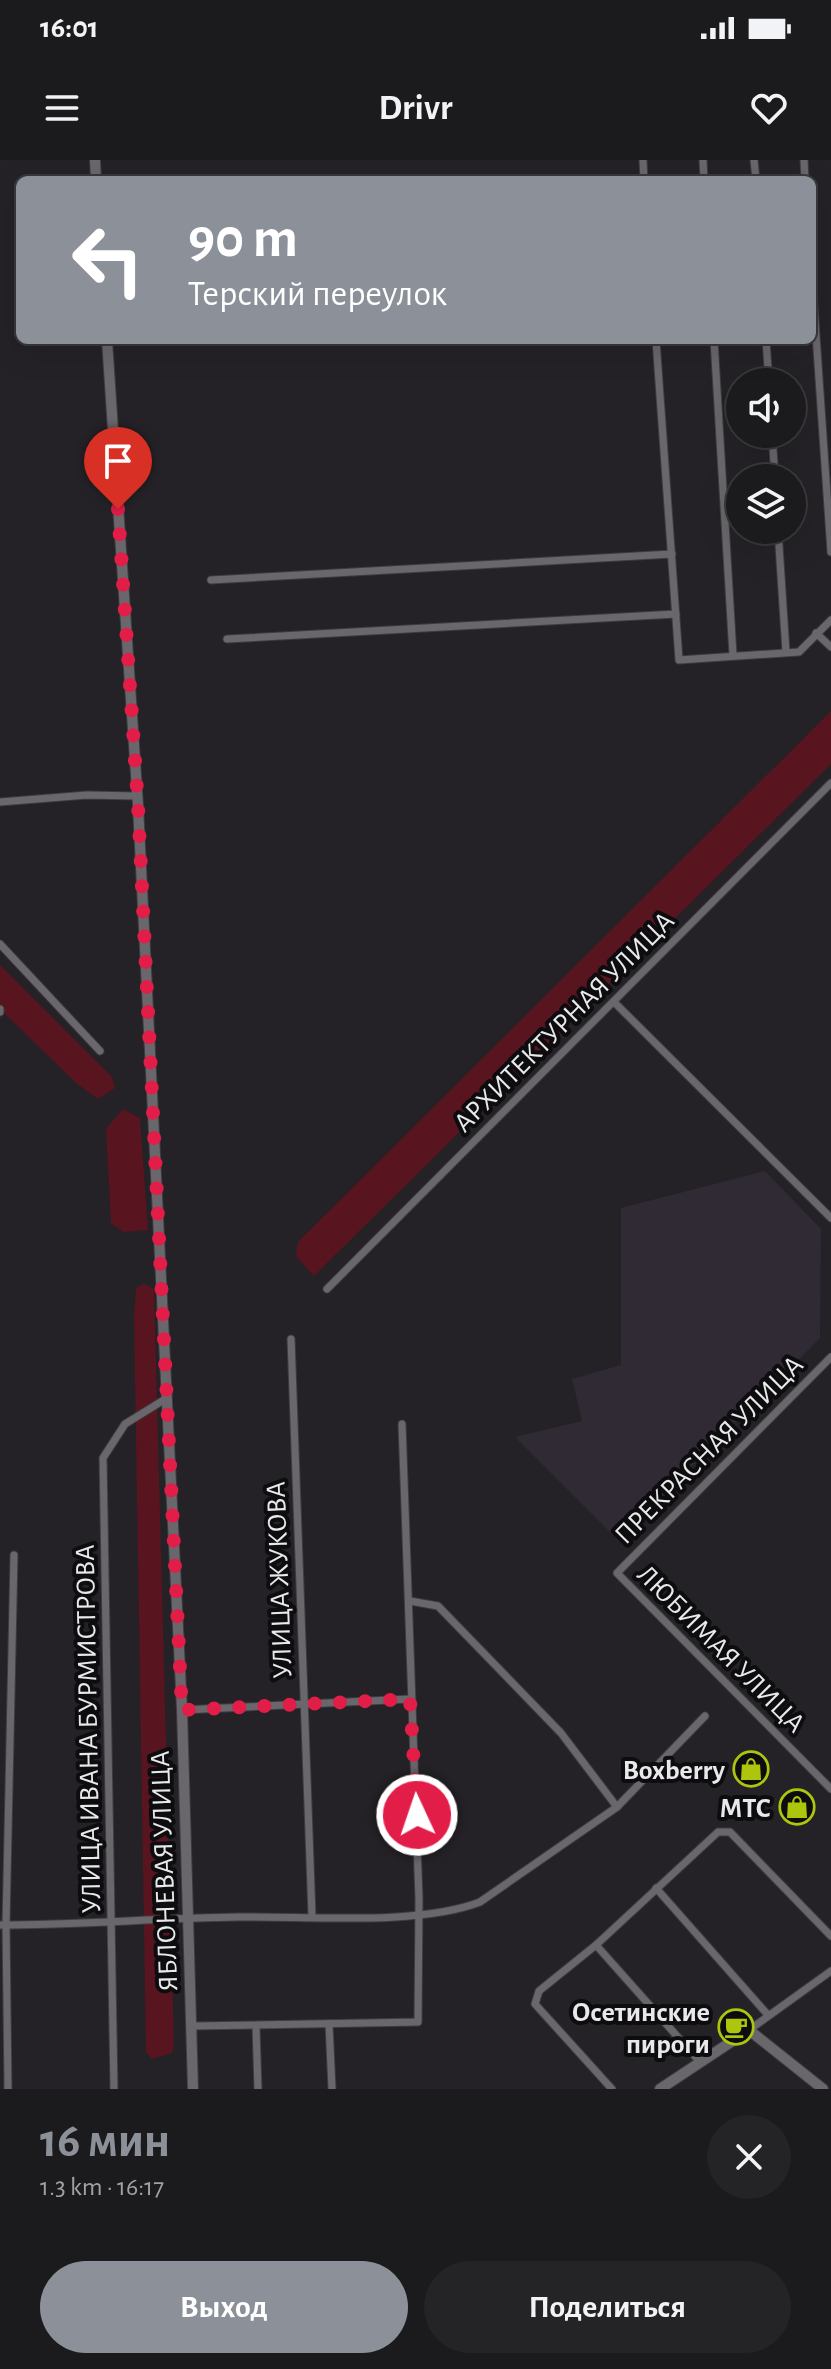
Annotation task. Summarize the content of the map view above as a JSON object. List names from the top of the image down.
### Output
{
  "streets": {
    "street": [
      "АРХИТЕКТУРНАЯ УЛИЦА",
      "ПРЕКРАСНАЯ УЛИЦА",
      "УЛИЦА ЖУКОВА",
      "ЛЮБИМАЯ УЛИЦА",
      "УЛИЦА ИВАНА БУРМИСТРОВА",
      "ЯБЛОНЕВАЯ УЛИЦА"
    ]
  },
  "crossings": [
    ["ПРЕКРАСНАЯ УЛИЦА", "ЛЮБИМАЯ УЛИЦА"],
    ["УЛИЦА ИВАНА БУРМИСТРОВА", "ЯБЛОНЕВАЯ УЛИЦА"]
  ],
  "places": {
    "shop": ["Boxberry", "МТС"],
    "cafe": ["Осетинские пироги"]
  },
  "page": {
    "status": "16:01",
    "header": "Drivr",
    "turn": ["90 m", "Терский переулок"],
    "heading": ["16 мин", "1.3 km · 16:17"],
    "buttons": ["Выход", "Поделиться"]
  }
}
